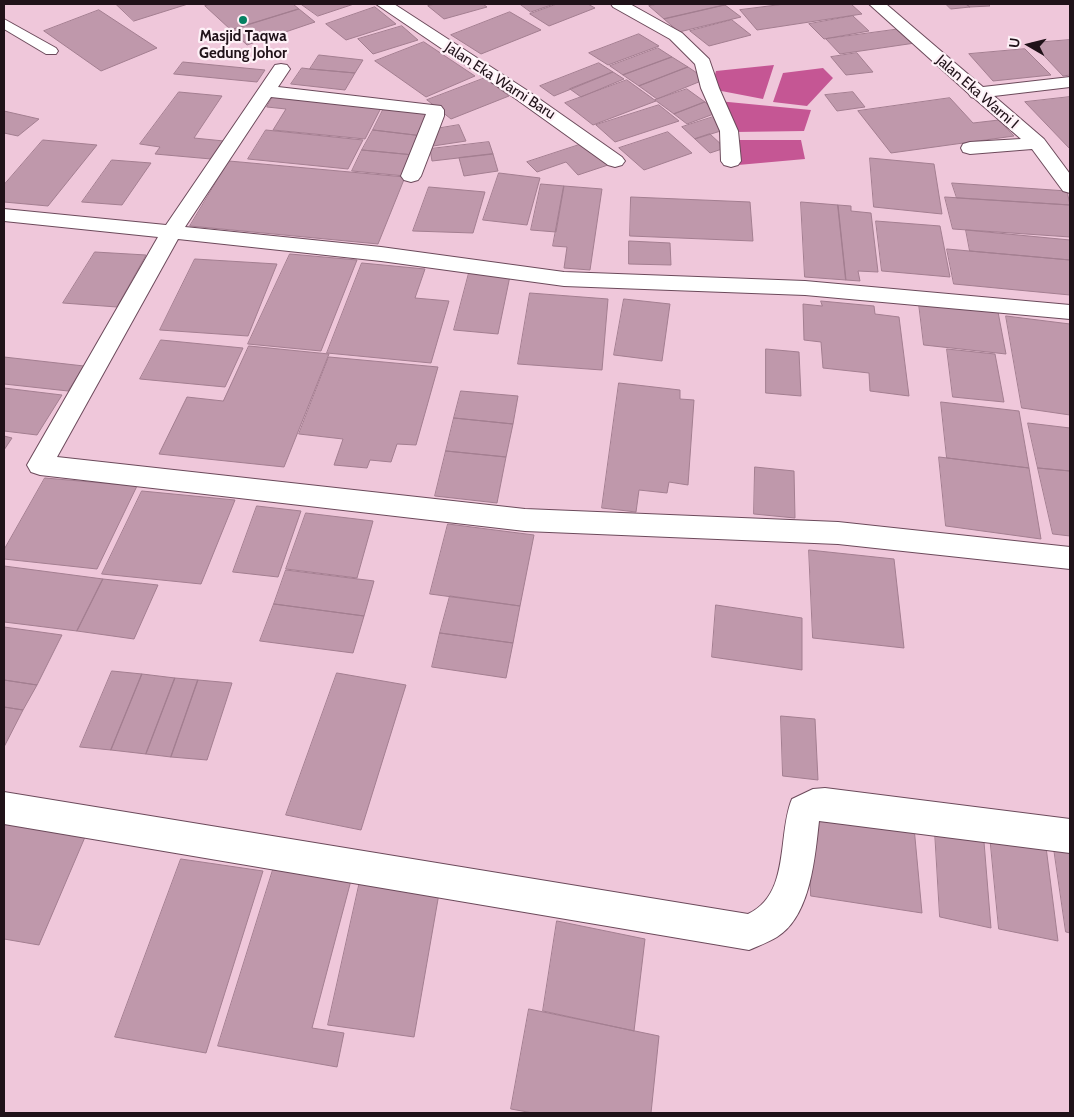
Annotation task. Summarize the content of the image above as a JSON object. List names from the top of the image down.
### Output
{
  "streets": {
    "street": ["Jalan Eka Warni Baru", "Jalan Eka Warni I"]
  },
  "places": ["Masjid Taqwa Gedung Johor"],
  "north": "left"
}
